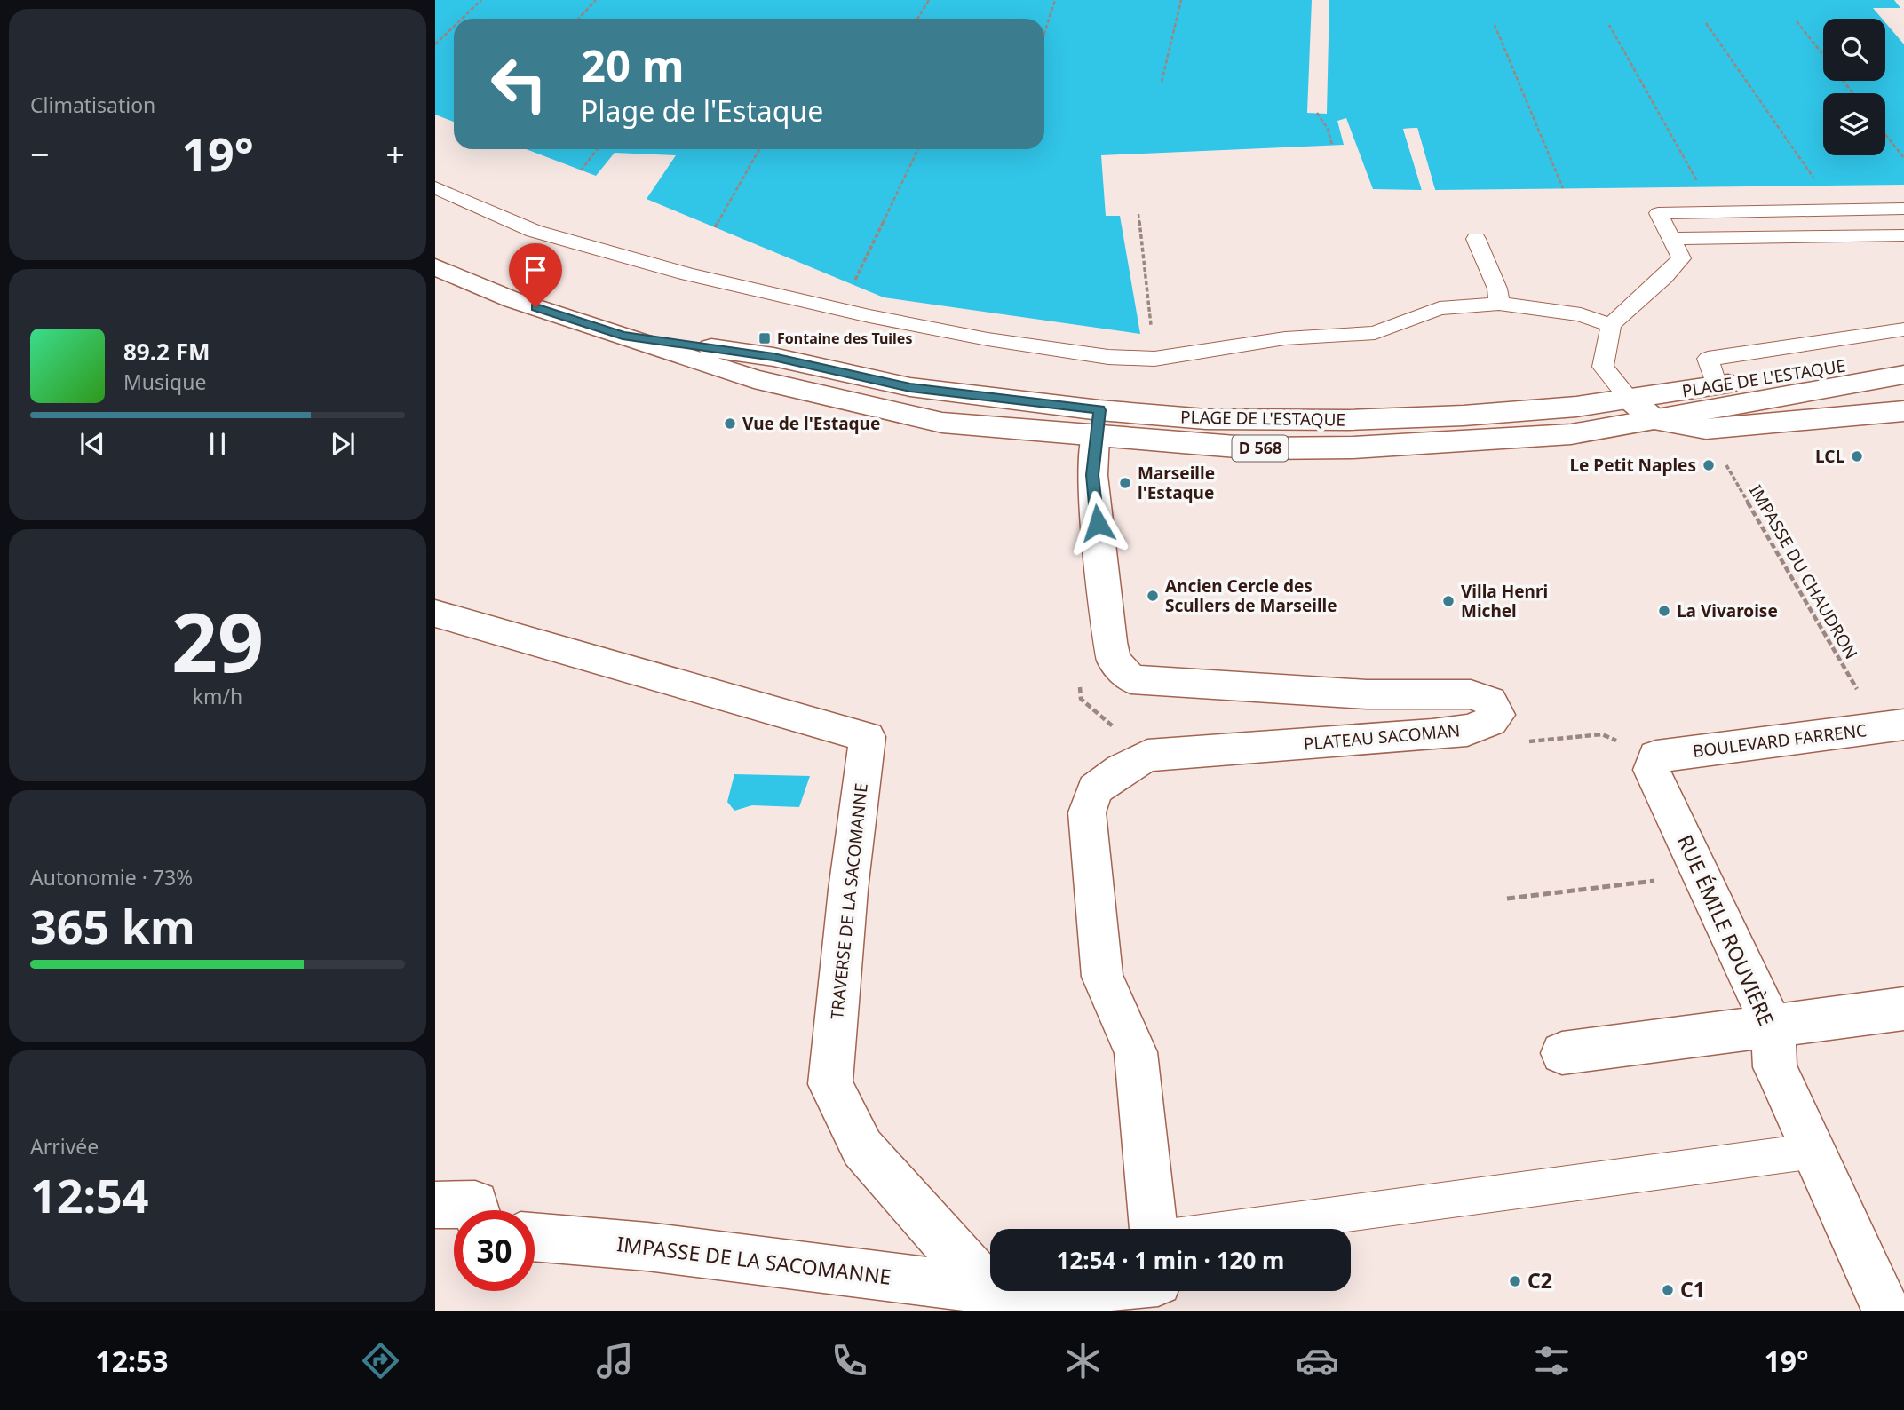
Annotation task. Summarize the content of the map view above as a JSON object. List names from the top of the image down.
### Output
{
  "streets": {
    "street": [
      "PLAGE DE L'ESTAQUE",
      "D 568",
      "PLATEAU SACOMAN",
      "BOULEVARD FARRENC",
      "TRAVERSE DE LA SACOMANNE",
      "RUE ÉMILE ROUVIÈRE",
      "IMPASSE DE LA SACOMANNE"
    ],
    "path": ["IMPASSE DU CHAUDRON"]
  },
  "crossings": [
    ["PLAGE DE L'ESTAQUE", "IMPASSE DU CHAUDRON"],
    ["PLAGE DE L'ESTAQUE", "PLATEAU SACOMAN"],
    ["IMPASSE DU CHAUDRON", "BOULEVARD FARRENC"],
    ["BOULEVARD FARRENC", "RUE ÉMILE ROUVIÈRE"],
    ["TRAVERSE DE LA SACOMANNE", "IMPASSE DE LA SACOMANNE"]
  ],
  "places": {
    "transit": ["Fontaine des Tuiles"],
    "other": [
      "Vue de l'Estaque",
      "LCL",
      "Le Petit Naples",
      "Marseille l'Estaque",
      "Ancien Cercle des Scullers de Marseille",
      "Villa Henri Michel",
      "La Vivaroise",
      "C2",
      "C1"
    ]
  },
  "page": {
    "tile": [
      "Climatisation",
      ["29", "km/h"],
      ["Autonomie · 73%", "365 km"],
      ["Arrivée", "12:54"]
    ],
    "turn": ["20 m", "Plage de l'Estaque"],
    "heat": ["−", "19°", "+"],
    "song": ["89.2 FM", "Musique"],
    "limit": "30",
    "trip": "12:54 · 1 min · 120 m",
    "tabs": ["12:53", "19°"]
  }
}
